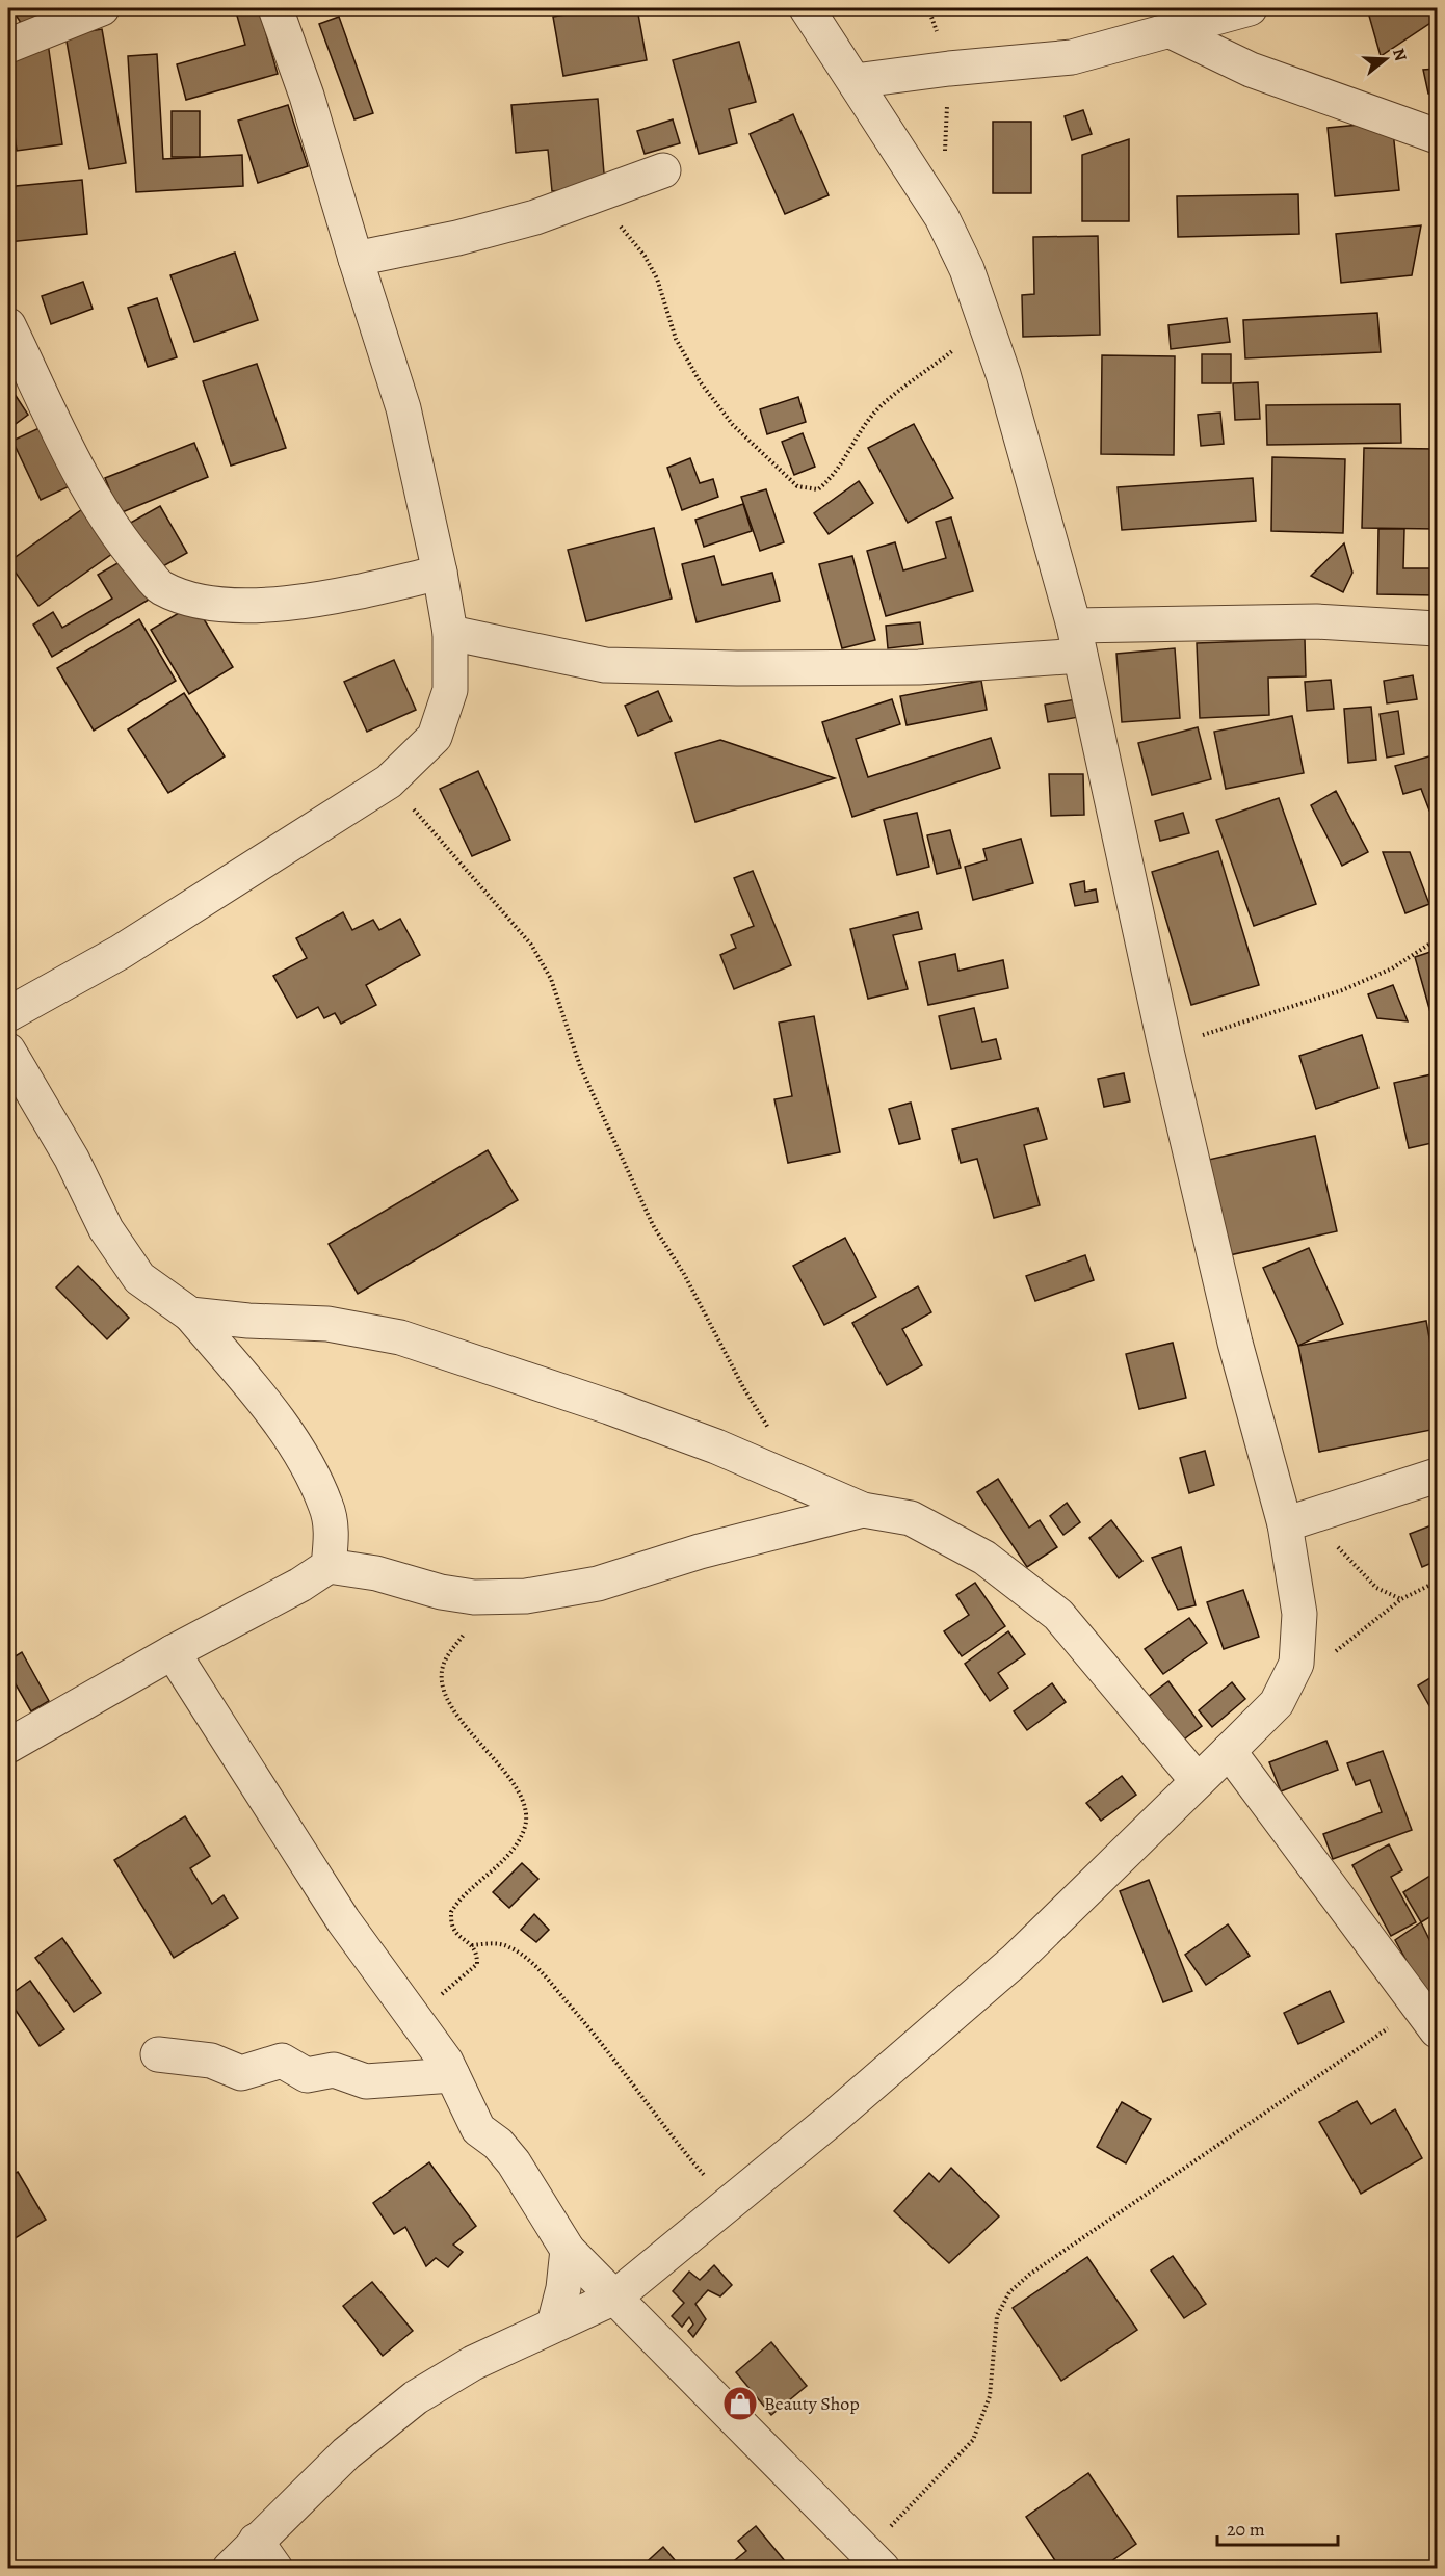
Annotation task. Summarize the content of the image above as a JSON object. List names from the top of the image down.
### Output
{
  "places": {
    "shop": ["Beauty Shop"]
  },
  "scale_bar": "20 m",
  "north": "right"
}
